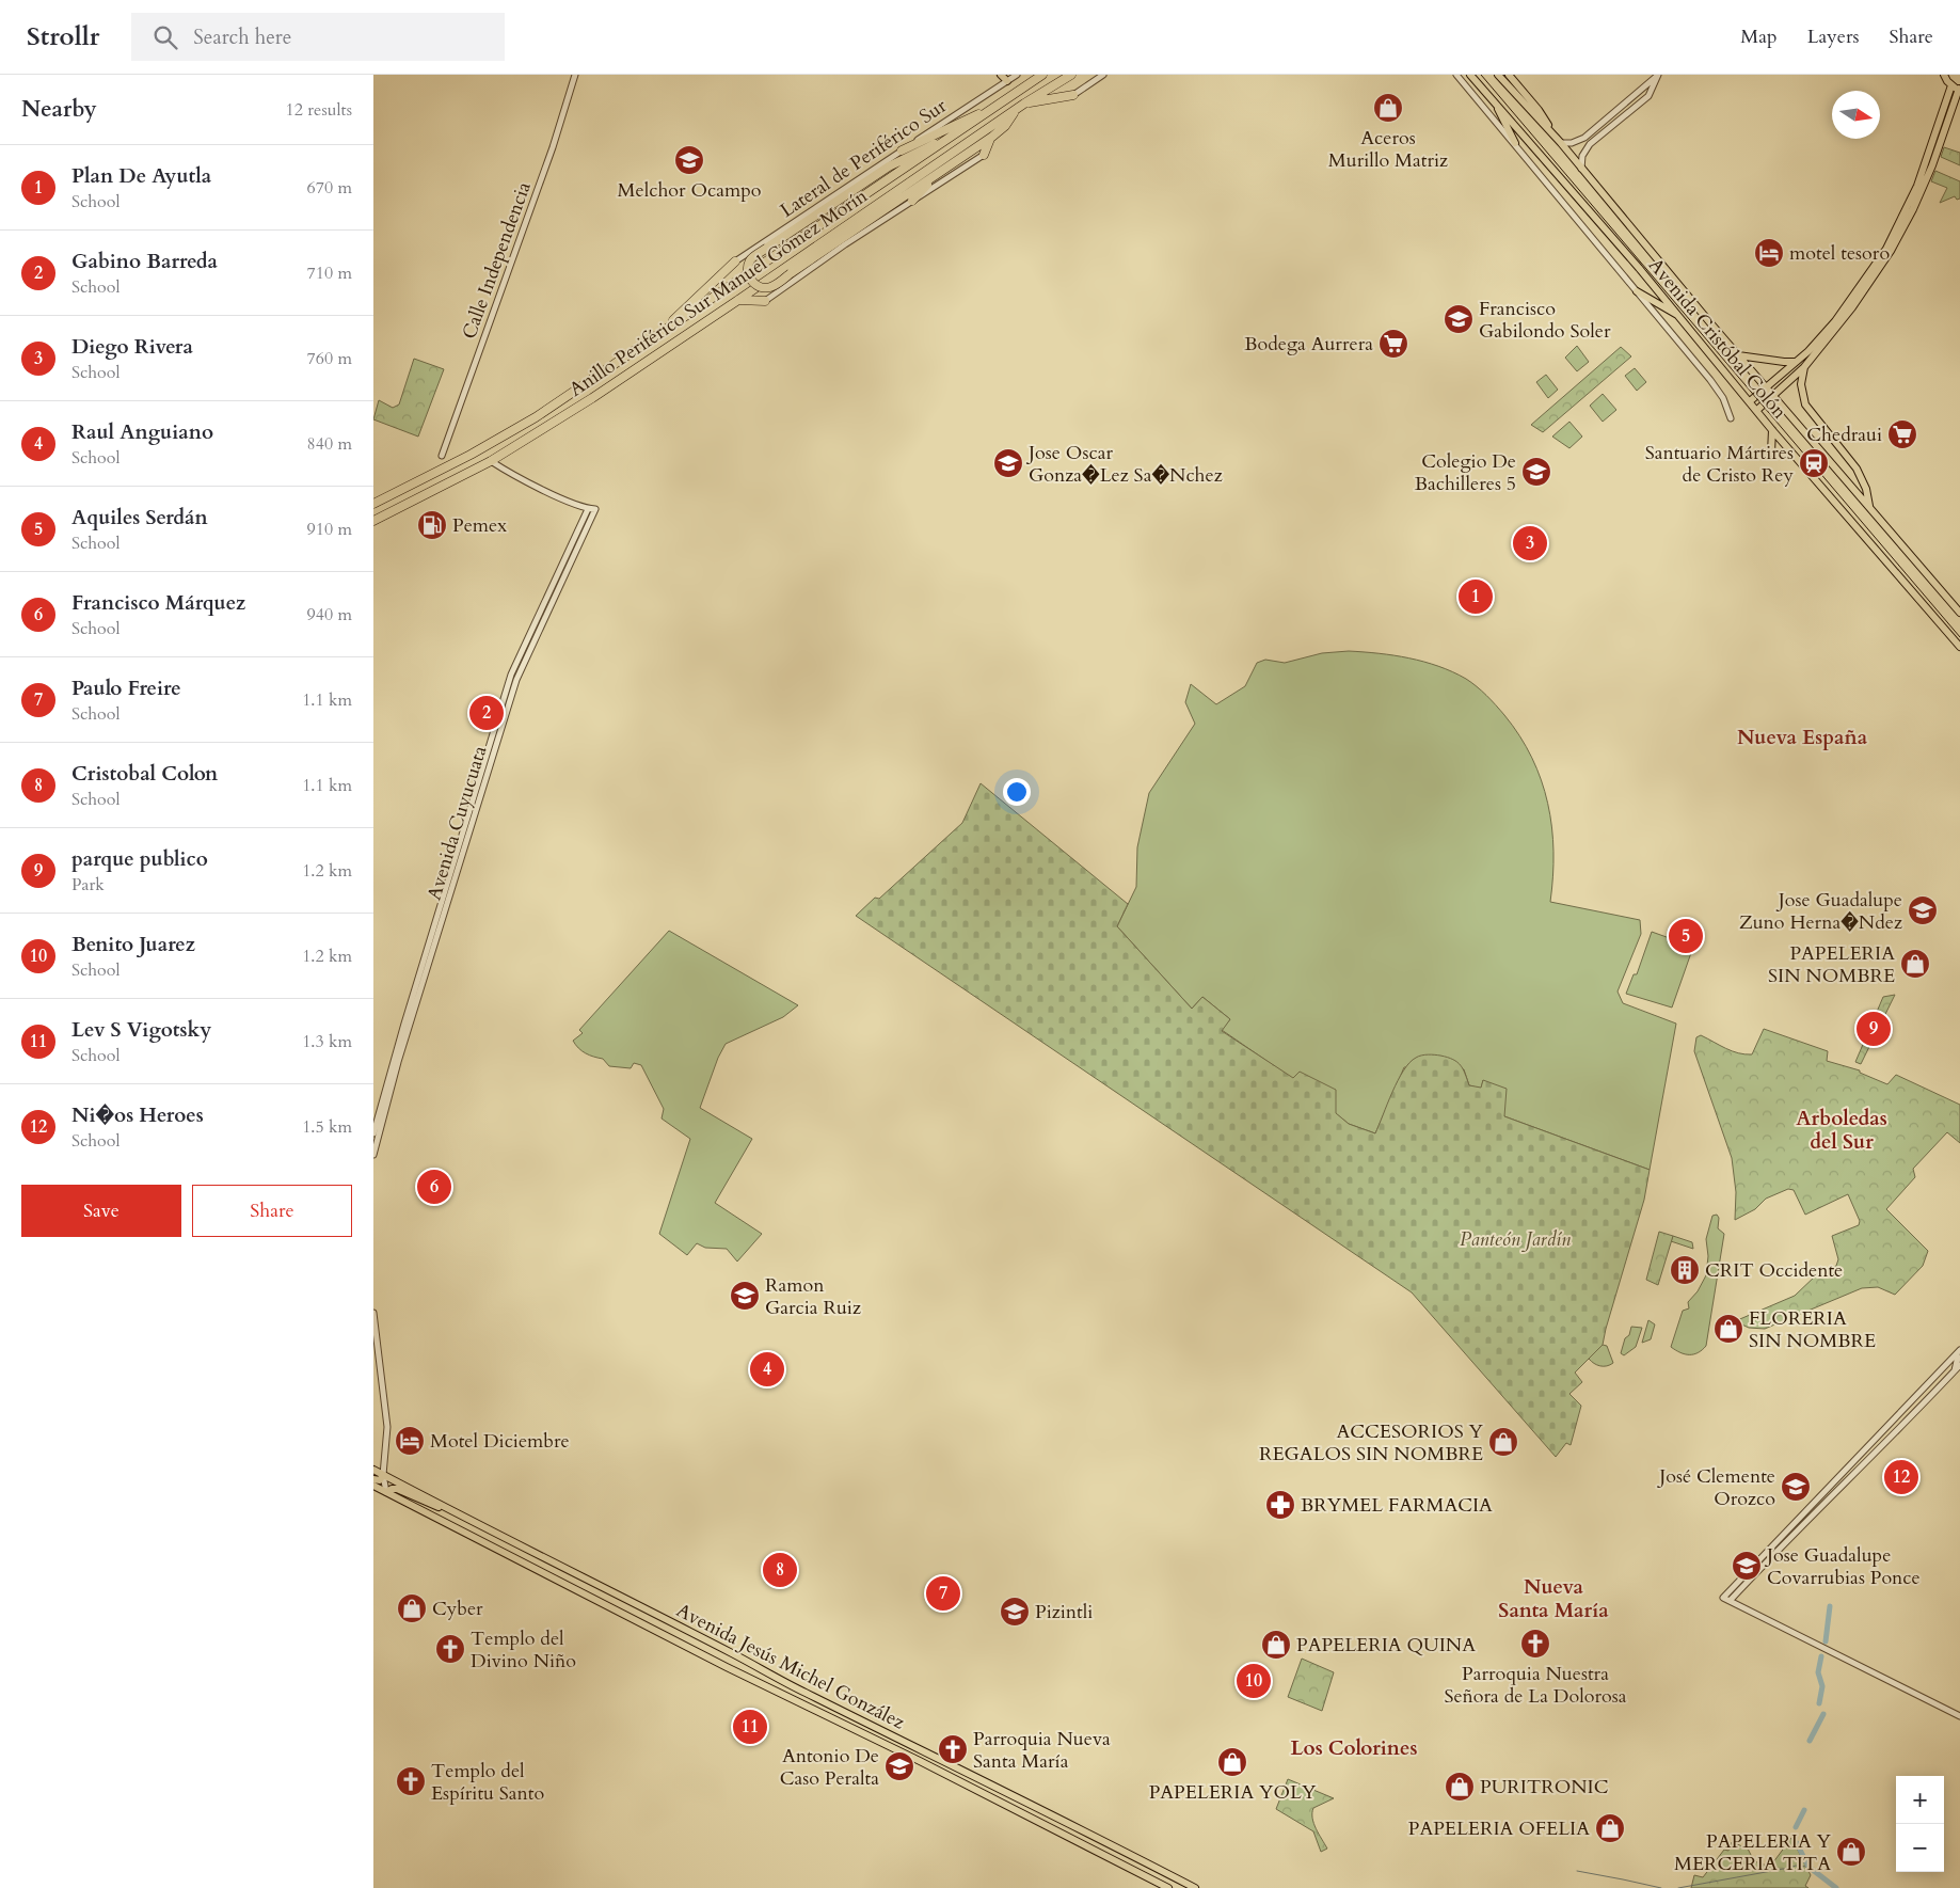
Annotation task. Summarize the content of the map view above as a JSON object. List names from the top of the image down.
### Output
{
  "streets": {
    "highway": ["Anillo Periférico Sur Manuel Gómez Morín"],
    "main road": ["Avenida Cristóbal Colón", "Avenida Jesús Michel González"],
    "street": ["Lateral de Periférico Sur", "Calle Independencia", "Avenida Cuyucuata"]
  },
  "districts": [
    "Nueva España",
    "Arboledas del Sur",
    "Nueva Santa María",
    "Los Colorines"
  ],
  "parks": ["Panteón Jardín"],
  "places": {
    "shop": [
      "Aceros Murillo Matriz",
      "PAPELERIA SIN NOMBRE",
      "FLORERIA SIN NOMBRE",
      "ACCESORIOS Y REGALOS SIN NOMBRE",
      "Cyber",
      "PAPELERIA QUINA",
      "PAPELERIA YOLY",
      "PURITRONIC",
      "PAPELERIA OFELIA",
      "PAPELERIA Y MERCERIA TITA"
    ],
    "school or university": [
      "Melchor Ocampo",
      "Francisco Gabilondo Soler",
      "Jose Oscar Gonza�Lez Sa�Nchez",
      "Colegio De Bachilleres 5",
      "Jose Guadalupe Zuno Herna�Ndez",
      "Ramon Garcia Ruiz",
      "José Clemente Orozco",
      "Jose Guadalupe Covarrubias Ponce",
      "Pizintli",
      "Antonio De Caso Peralta"
    ],
    "hotel": ["motel tesoro", "Motel Diciembre"],
    "supermarket": ["Bodega Aurrera", "Chedraui"],
    "station": ["Santuario Mártires de Cristo Rey"],
    "fuel station": ["Pemex"],
    "building": ["CRIT Occidente"],
    "pharmacy": ["BRYMEL FARMACIA"],
    "church": [
      "Parroquia Nuestra Señora de La Dolorosa",
      "Templo del Divino Niño",
      "Parroquia Nueva Santa María",
      "Templo del Espíritu Santo"
    ]
  },
  "north": "right",
  "page": {
    "header": "Strollr",
    "search": "Search here",
    "nav": ["Map", "Layers", "Share"],
    "heading": ["Nearby", "12 results"],
    "list": [
      {
        "mark": "1",
        "name": "Plan De Ayutla",
        "note": "School",
        "value": "670 m"
      },
      {
        "mark": "2",
        "name": "Gabino Barreda",
        "note": "School",
        "value": "710 m"
      },
      {
        "mark": "3",
        "name": "Diego Rivera",
        "note": "School",
        "value": "760 m"
      },
      {
        "mark": "4",
        "name": "Raul Anguiano",
        "note": "School",
        "value": "840 m"
      },
      {
        "mark": "5",
        "name": "Aquiles Serdán",
        "note": "School",
        "value": "910 m"
      },
      {
        "mark": "6",
        "name": "Francisco Márquez",
        "note": "School",
        "value": "940 m"
      },
      {
        "mark": "7",
        "name": "Paulo Freire",
        "note": "School",
        "value": "1.1 km"
      },
      {
        "mark": "8",
        "name": "Cristobal Colon",
        "note": "School",
        "value": "1.1 km"
      },
      {
        "mark": "9",
        "name": "parque publico",
        "note": "Park",
        "value": "1.2 km"
      },
      {
        "mark": "10",
        "name": "Benito Juarez",
        "note": "School",
        "value": "1.2 km"
      },
      {
        "mark": "11",
        "name": "Lev S Vigotsky",
        "note": "School",
        "value": "1.3 km"
      },
      {
        "mark": "12",
        "name": "Ni�os Heroes",
        "note": "School",
        "value": "1.5 km"
      }
    ],
    "pins": [
      "3",
      "1",
      "2",
      "5",
      "9",
      "6",
      "4",
      "12",
      "8",
      "7",
      "10",
      "11"
    ],
    "buttons": ["Save", "Share"],
    "map_buttons": ["+", "−"]
  }
}
